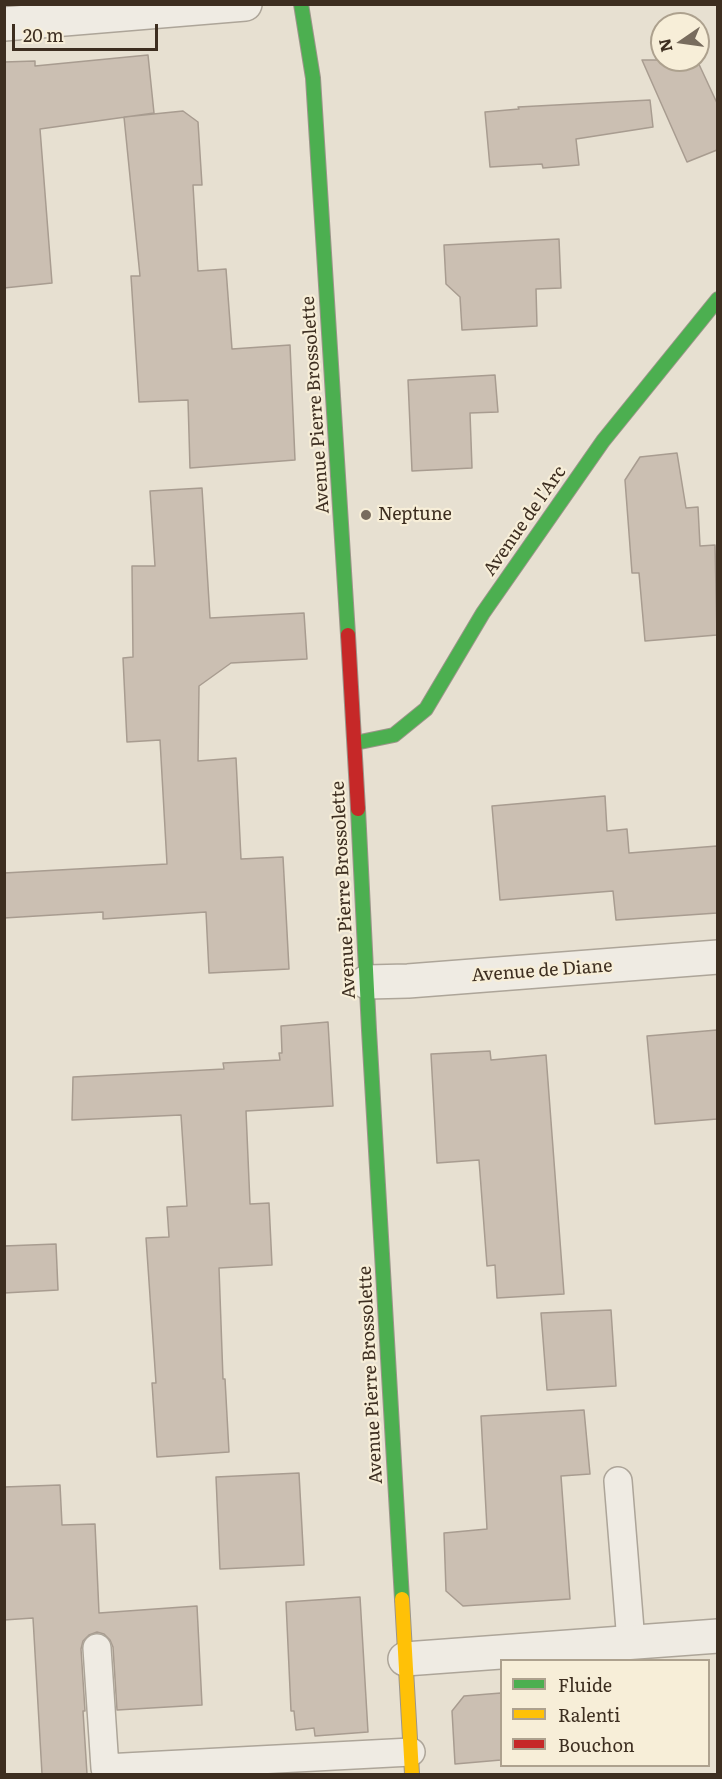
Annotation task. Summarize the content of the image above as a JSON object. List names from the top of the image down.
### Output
{
  "streets": {
    "street": ["Avenue Pierre Brossolette", "Avenue de l'Arc", "Avenue de Diane"]
  },
  "crossings": [
    ["Avenue Pierre Brossolette", "Avenue de l'Arc"],
    ["Avenue Pierre Brossolette", "Avenue de Diane"]
  ],
  "places": ["Neptune"],
  "legend": ["Fluide", "Ralenti", "Bouchon"],
  "scale_bar": "20 m",
  "north": "left"
}
